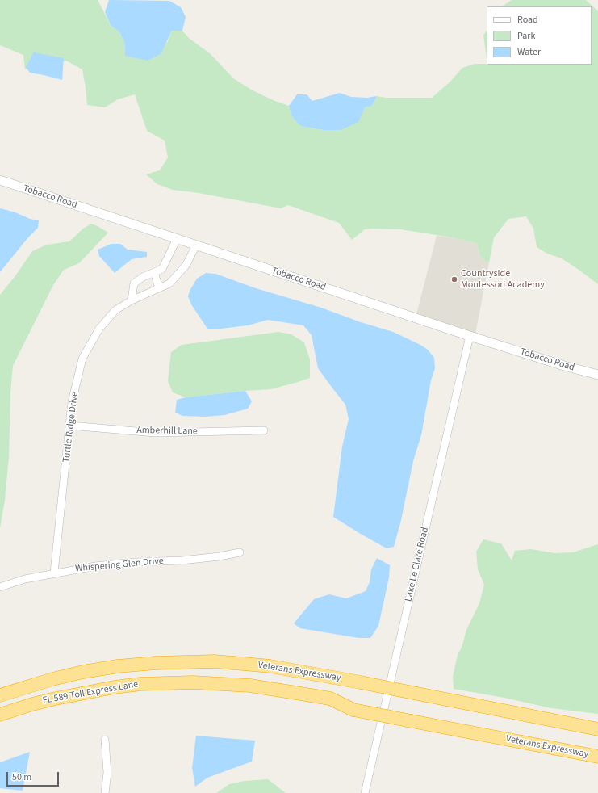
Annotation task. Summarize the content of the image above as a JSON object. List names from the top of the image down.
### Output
{
  "streets": {
    "highway": ["Veterans Expressway", "FL 589 Toll Express Lane"],
    "street": [
      "Tobacco Road",
      "Turtle Ridge Drive",
      "Amberhill Lane",
      "Lake Le Clare Road",
      "Whispering Glen Drive"
    ]
  },
  "crossings": [
    ["Tobacco Road", "Turtle Ridge Drive"],
    ["Tobacco Road", "Lake Le Clare Road"],
    ["Turtle Ridge Drive", "Amberhill Lane"],
    ["Turtle Ridge Drive", "Whispering Glen Drive"],
    ["Veterans Expressway", "FL 589 Toll Express Lane"]
  ],
  "places": ["Countryside Montessori Academy"],
  "legend": ["Road", "Park", "Water"],
  "scale_bar": "50 m"
}
